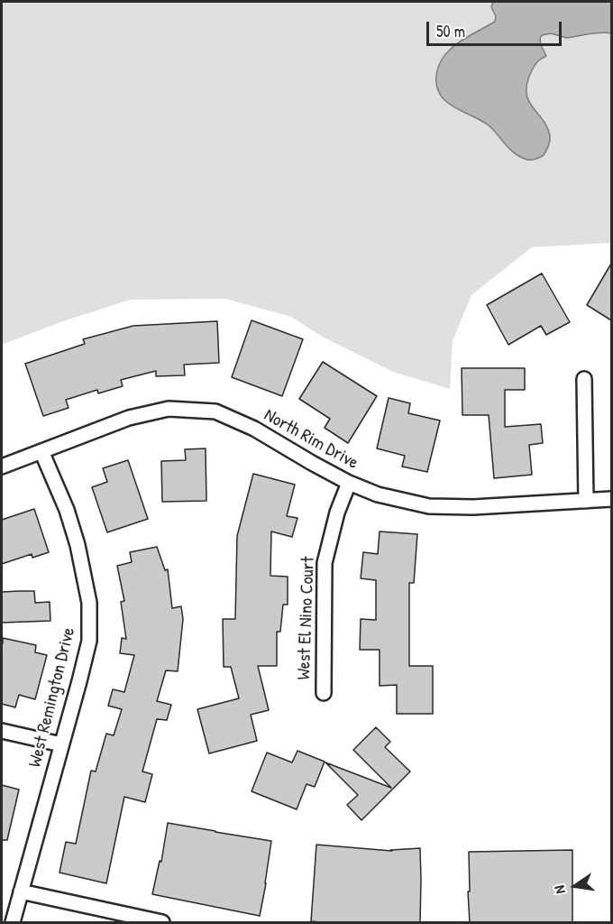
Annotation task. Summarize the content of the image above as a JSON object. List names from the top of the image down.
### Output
{
  "streets": {
    "street": ["North Rim Drive", "West El Nino Court", "West Remington Drive"]
  },
  "crossings": [
    ["North Rim Drive", "West El Nino Court"],
    ["North Rim Drive", "West Remington Drive"]
  ],
  "scale_bar": "50 m",
  "north": "left"
}
